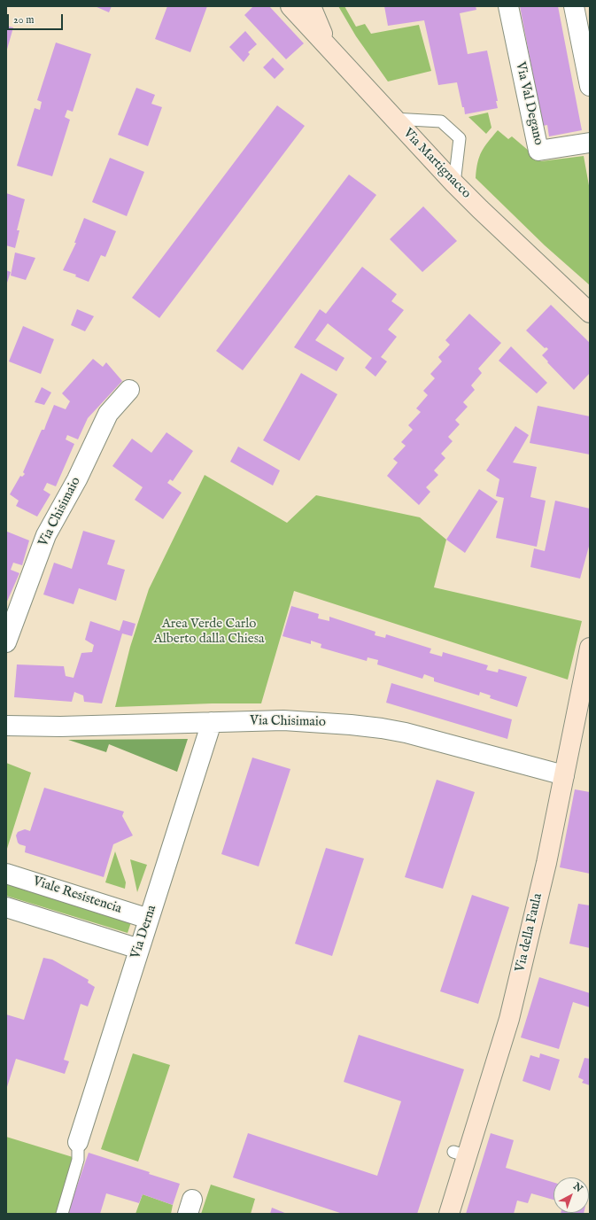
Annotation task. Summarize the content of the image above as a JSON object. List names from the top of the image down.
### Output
{
  "streets": {
    "street": [
      "Via Val Degano",
      "Via Martignacco",
      "Via Chisimaio",
      "Viale Resistencia",
      "Via Derna",
      "Via della Faula"
    ]
  },
  "crossings": [
    ["Via Chisimaio", "Via Derna"],
    ["Via Chisimaio", "Via della Faula"],
    ["Viale Resistencia", "Via Derna"]
  ],
  "parks": ["Area Verde Carlo Alberto dalla Chiesa"],
  "scale_bar": "20 m",
  "north": "top right"
}
